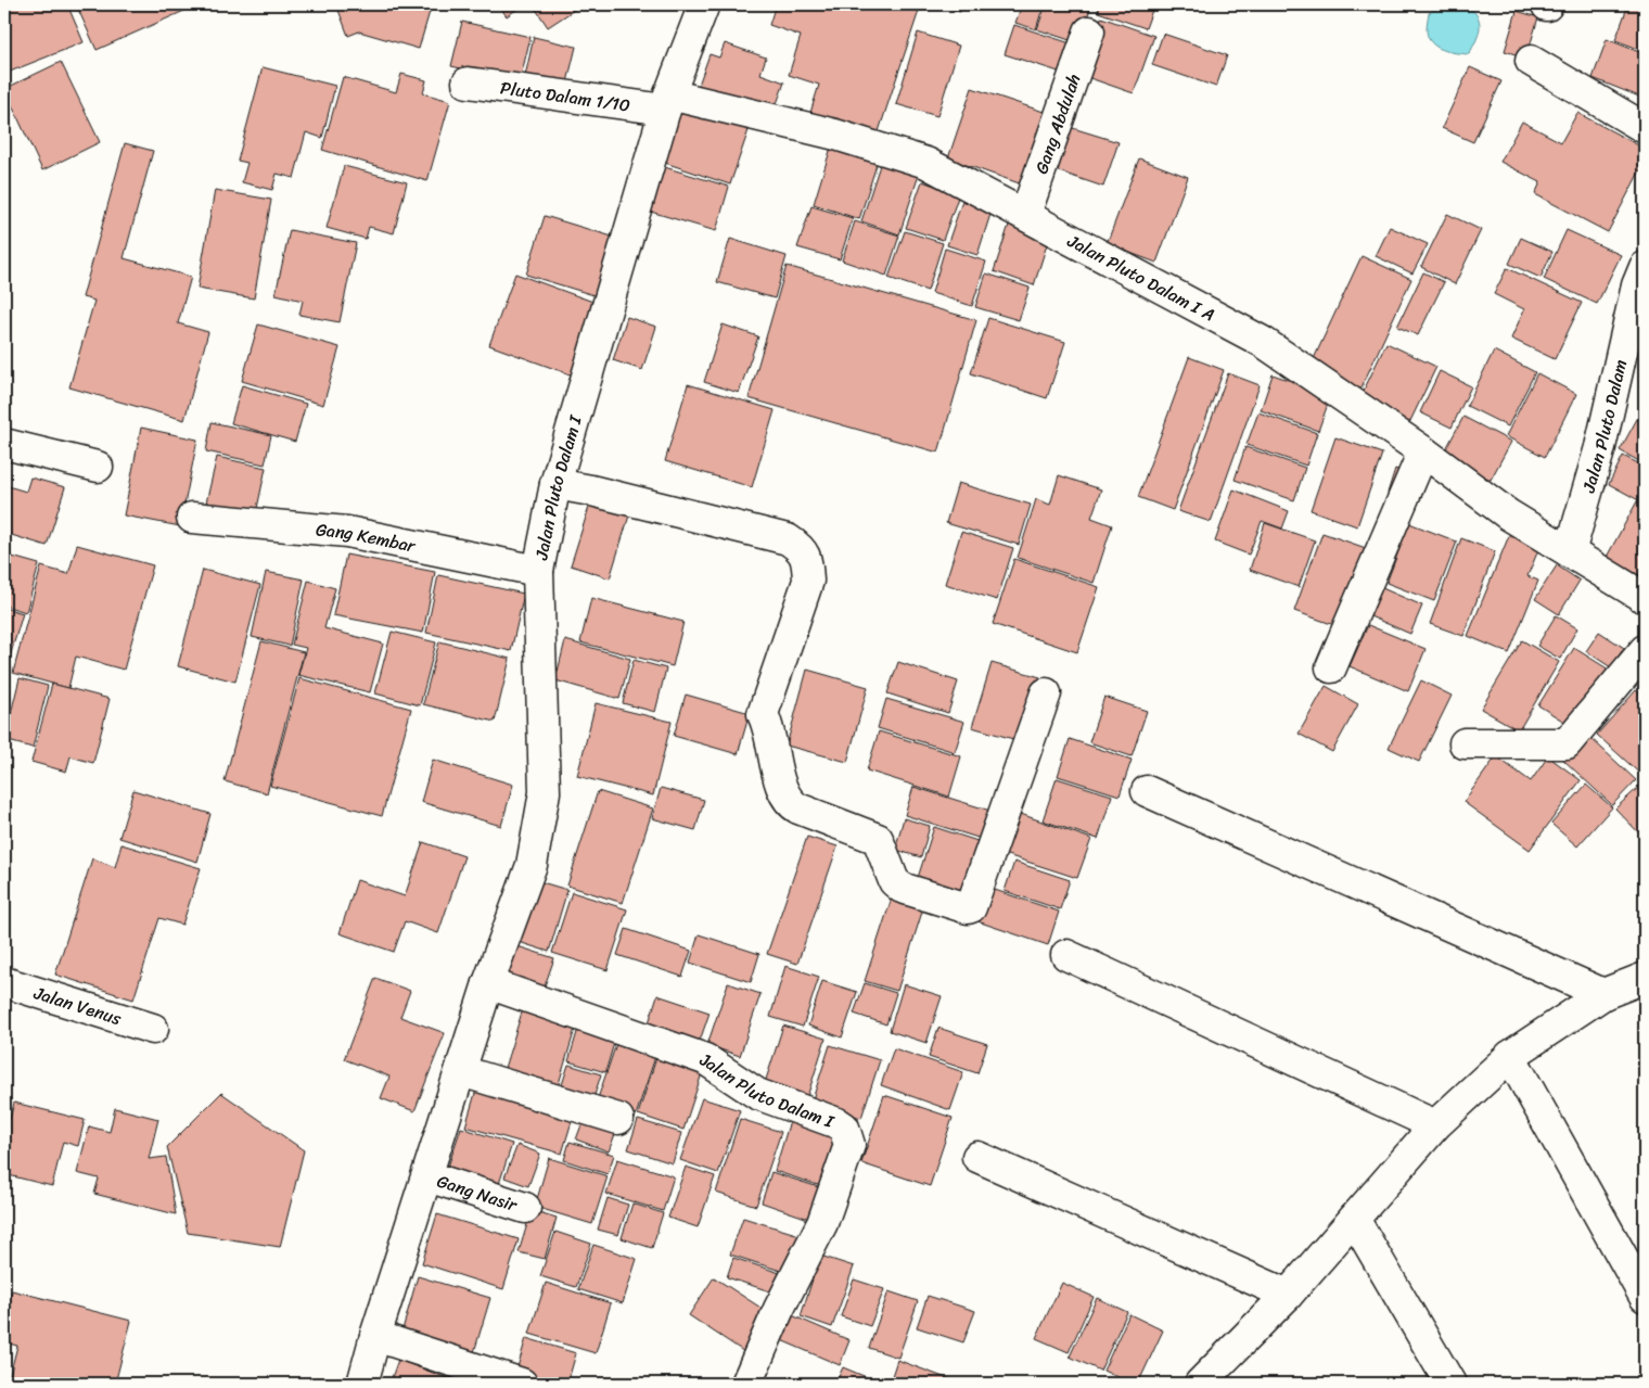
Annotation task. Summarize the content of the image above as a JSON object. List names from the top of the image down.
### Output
{
  "streets": {
    "street": [
      "Pluto Dalam 1/10",
      "Gang Abdulah",
      "Jalan Pluto Dalam I A",
      "Jalan Pluto Dalam",
      "Jalan Pluto Dalam I",
      "Gang Kembar",
      "Jalan Venus",
      "Gang Nasir"
    ]
  },
  "crossings": [
    ["Pluto Dalam 1/10", "Jalan Pluto Dalam I A"],
    ["Pluto Dalam 1/10", "Jalan Pluto Dalam I"],
    ["Gang Abdulah", "Jalan Pluto Dalam I A"],
    ["Jalan Pluto Dalam I A", "Jalan Pluto Dalam"],
    ["Jalan Pluto Dalam I A", "Jalan Pluto Dalam I"],
    ["Jalan Pluto Dalam I", "Gang Kembar"],
    ["Jalan Pluto Dalam I", "Gang Nasir"]
  ]
}
